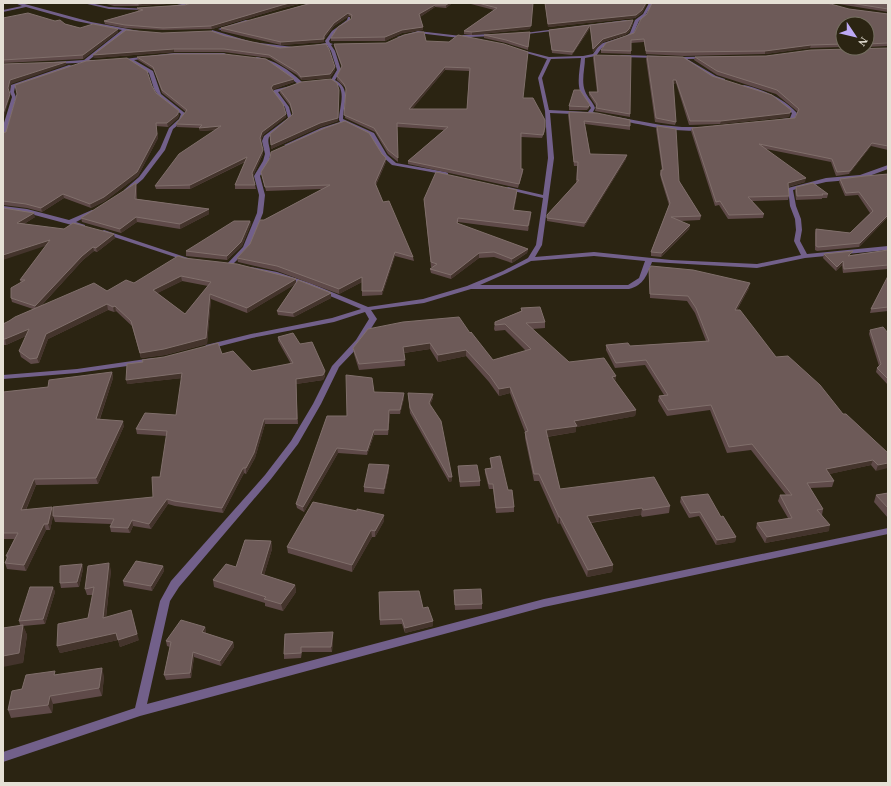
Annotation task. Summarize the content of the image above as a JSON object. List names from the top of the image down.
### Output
{
  "north": "bottom right"
}
